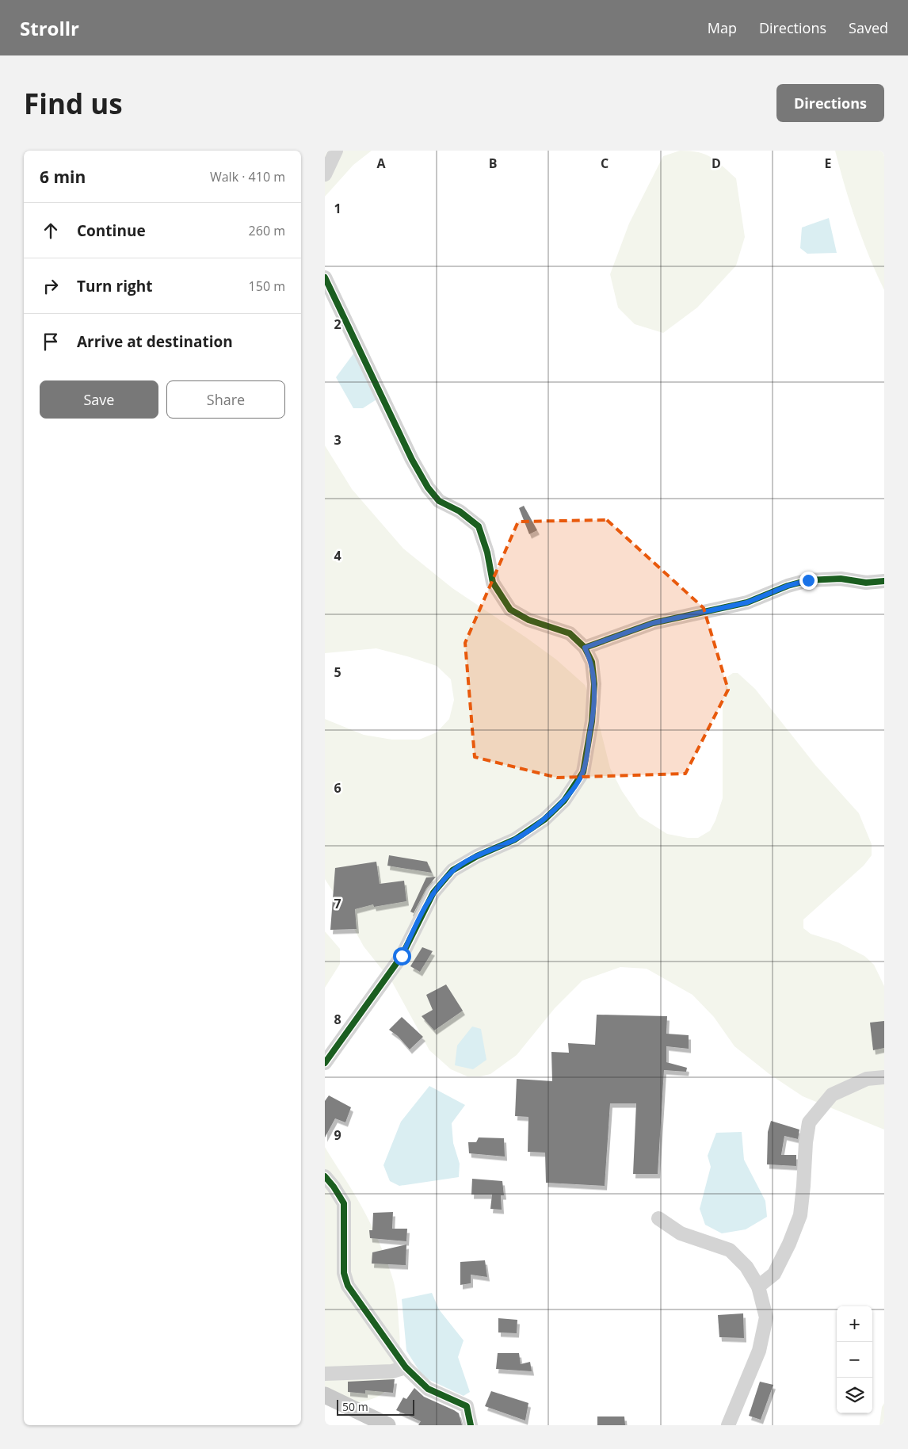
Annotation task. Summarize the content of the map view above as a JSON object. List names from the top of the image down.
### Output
{
  "scale_bar": "50 m",
  "page": {
    "header": "Strollr",
    "nav": ["Map", "Directions", "Saved"],
    "buttons": [
      "Directions",
      ["Save", "Share"]
    ],
    "title": "Find us",
    "heading": ["6 min", "Walk · 410 m"],
    "list": [
      ["Continue", "260 m"],
      ["Turn right", "150 m"],
      "Arrive at destination"
    ],
    "map_buttons": ["+", "−"],
    "scale": "50 m"
  },
  "grid": {
    "columns": [
      "A",
      "B",
      "C",
      "D",
      "E"
    ],
    "rows": [
      "1",
      "2",
      "3",
      "4",
      "5",
      "6",
      "7",
      "8",
      "9"
    ]
  }
}
